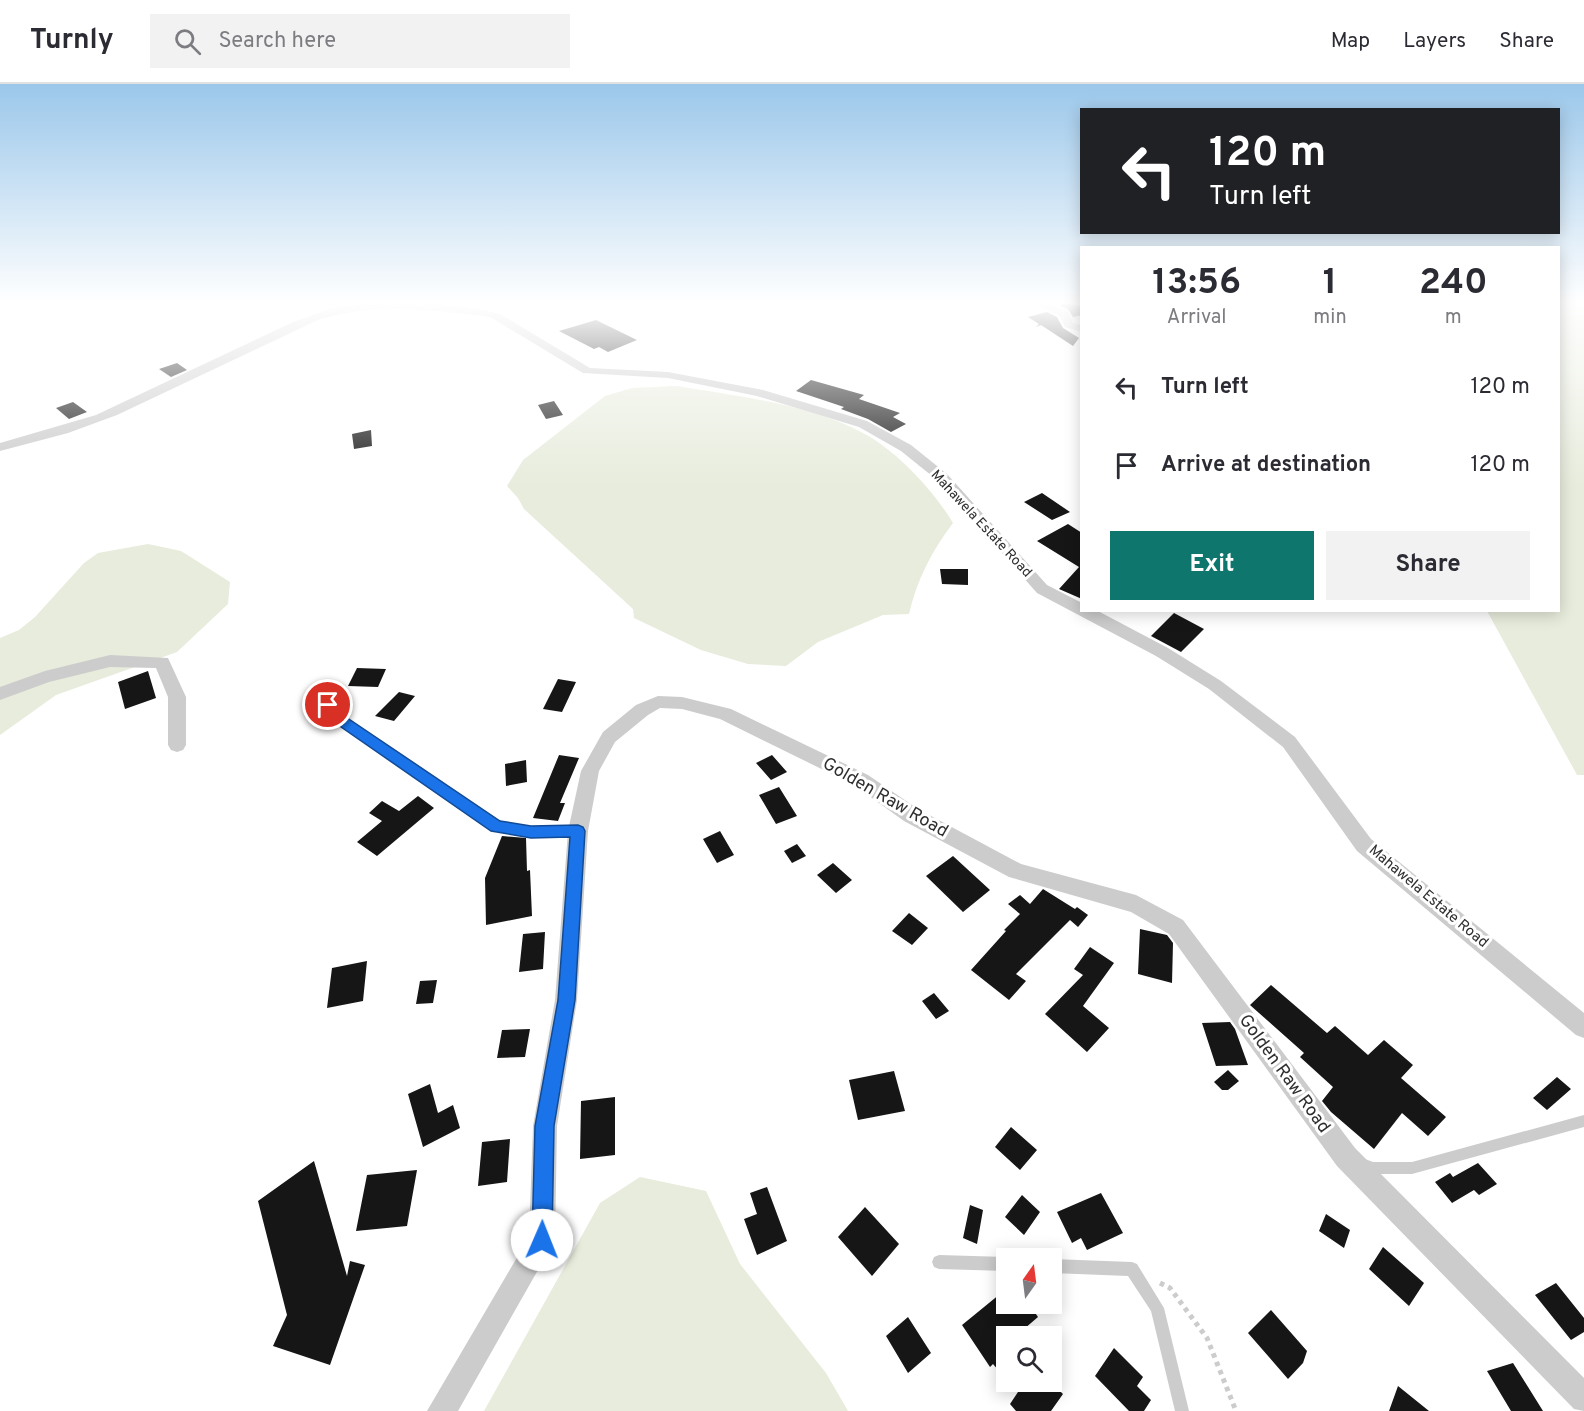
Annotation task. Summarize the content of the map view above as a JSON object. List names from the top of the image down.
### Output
{
  "streets": {
    "street": ["Mahawela Estate Road", "Golden Raw Road"]
  },
  "north": "top",
  "page": {
    "header": "Turnly",
    "search": "Search here",
    "nav": ["Map", "Layers", "Share"],
    "turn": ["120 m", "Turn left"],
    "eta": [
      "13:56",
      "Arrival",
      "1",
      "min",
      "240",
      "m"
    ],
    "list": [
      {
        "name": "Turn left",
        "value": "120 m"
      },
      {
        "name": "Arrive at destination",
        "value": "120 m"
      }
    ],
    "buttons": ["Exit", "Share"]
  }
}
